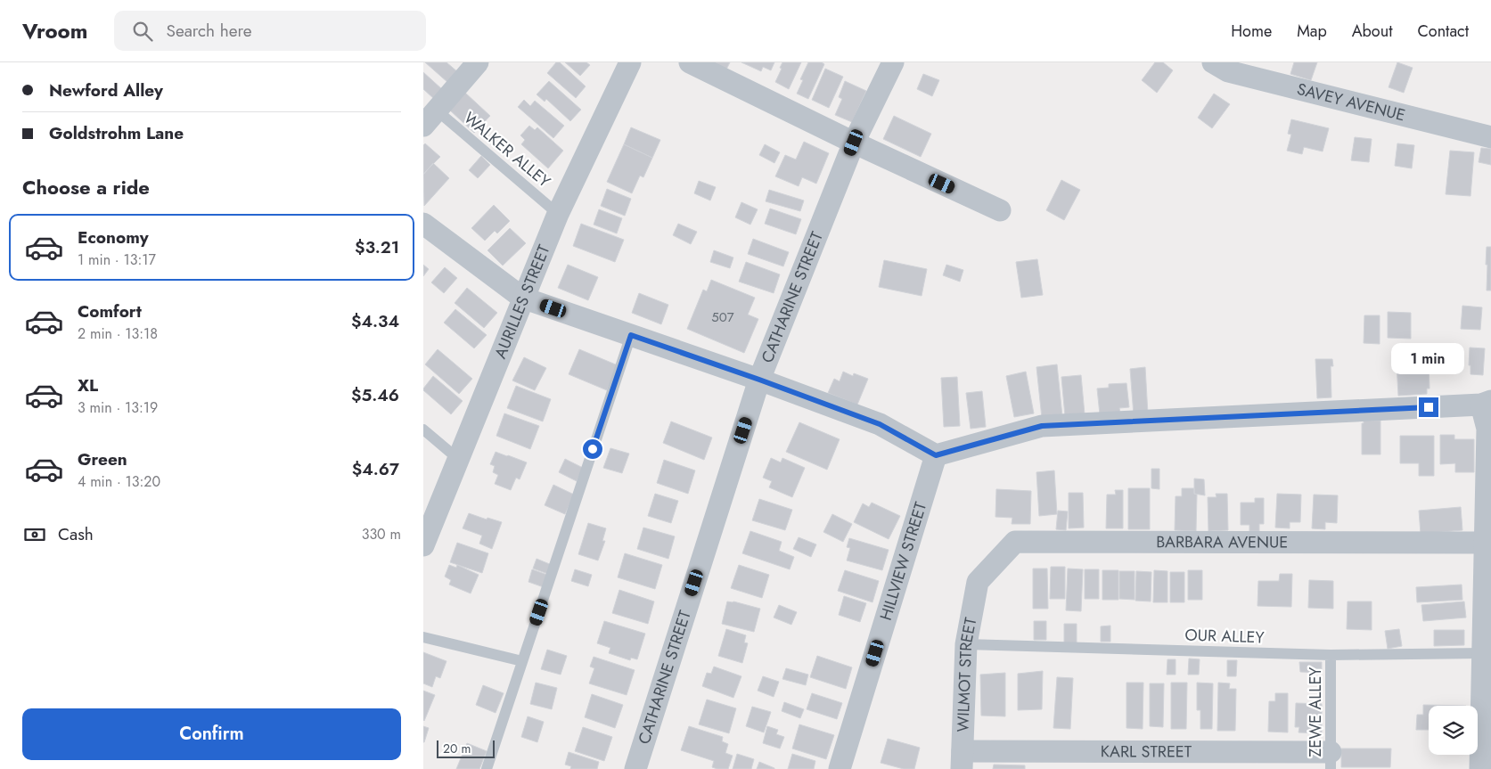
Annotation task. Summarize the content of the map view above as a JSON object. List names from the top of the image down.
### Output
{
  "streets": {
    "street": [
      "SAVEY AVENUE",
      "CATHARINE STREET",
      "AURILLES STREET",
      "BARBARA AVENUE",
      "HILLVIEW STREET",
      "WILMOT STREET",
      "KARL STREET"
    ],
    "lane": ["WALKER ALLEY", "OUR ALLEY", "ZEWE ALLEY"]
  },
  "crossings": [
    ["WALKER ALLEY", "AURILLES STREET"],
    ["BARBARA AVENUE", "WILMOT STREET"],
    ["OUR ALLEY", "WILMOT STREET"],
    ["OUR ALLEY", "ZEWE ALLEY"],
    ["WILMOT STREET", "KARL STREET"],
    ["ZEWE ALLEY", "KARL STREET"]
  ],
  "house_numbers": ["507"],
  "scale_bar": "20 m",
  "page": {
    "header": "Vroom",
    "search": "Search here",
    "nav": [
      "Home",
      "Map",
      "About",
      "Contact"
    ],
    "banner": ["Newford Alley", "Goldstrohm Lane"],
    "heading": "Choose a ride",
    "list": [
      {
        "name": "Economy",
        "note": "1 min · 13:17",
        "value": "$3.21"
      },
      {
        "name": "Comfort",
        "note": "2 min · 13:18",
        "value": "$4.34"
      },
      {
        "name": "XL",
        "note": "3 min · 13:19",
        "value": "$5.46"
      },
      {
        "name": "Green",
        "note": "4 min · 13:20",
        "value": "$4.67"
      }
    ],
    "bubble": "1 min",
    "pay": ["Cash", "330 m"],
    "buttons": "Confirm",
    "scale": "20 m"
  }
}
